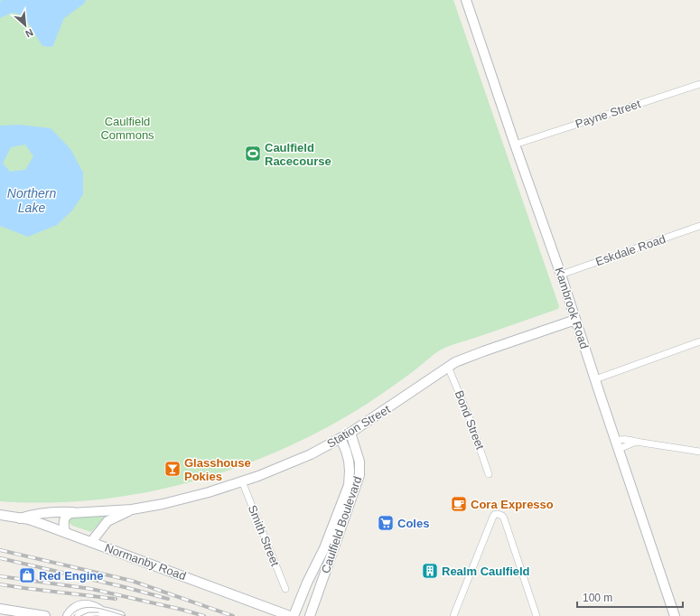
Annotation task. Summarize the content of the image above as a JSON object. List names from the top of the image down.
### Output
{
  "streets": {
    "street": [
      "Payne Street",
      "Eskdale Road",
      "Kambrook Road",
      "Bond Street",
      "Station Street",
      "Caulfield Boulevard",
      "Smith Street",
      "Normanby Road"
    ]
  },
  "crossings": [
    ["Payne Street", "Kambrook Road"],
    ["Eskdale Road", "Kambrook Road"],
    ["Kambrook Road", "Station Street"],
    ["Bond Street", "Station Street"],
    ["Station Street", "Caulfield Boulevard"],
    ["Station Street", "Smith Street"],
    ["Station Street", "Normanby Road"]
  ],
  "water": ["Northern Lake"],
  "parks": ["Caulfield Commons"],
  "places": {
    "sports": ["Caulfield Racecourse"],
    "bar": ["Glasshouse Pokies"],
    "cafe": ["Cora Expresso"],
    "supermarket": ["Coles"],
    "building": ["Realm Caulfield"],
    "shop": ["Red Engine"]
  },
  "scale_bar": "100 m",
  "north": "bottom right"
}
